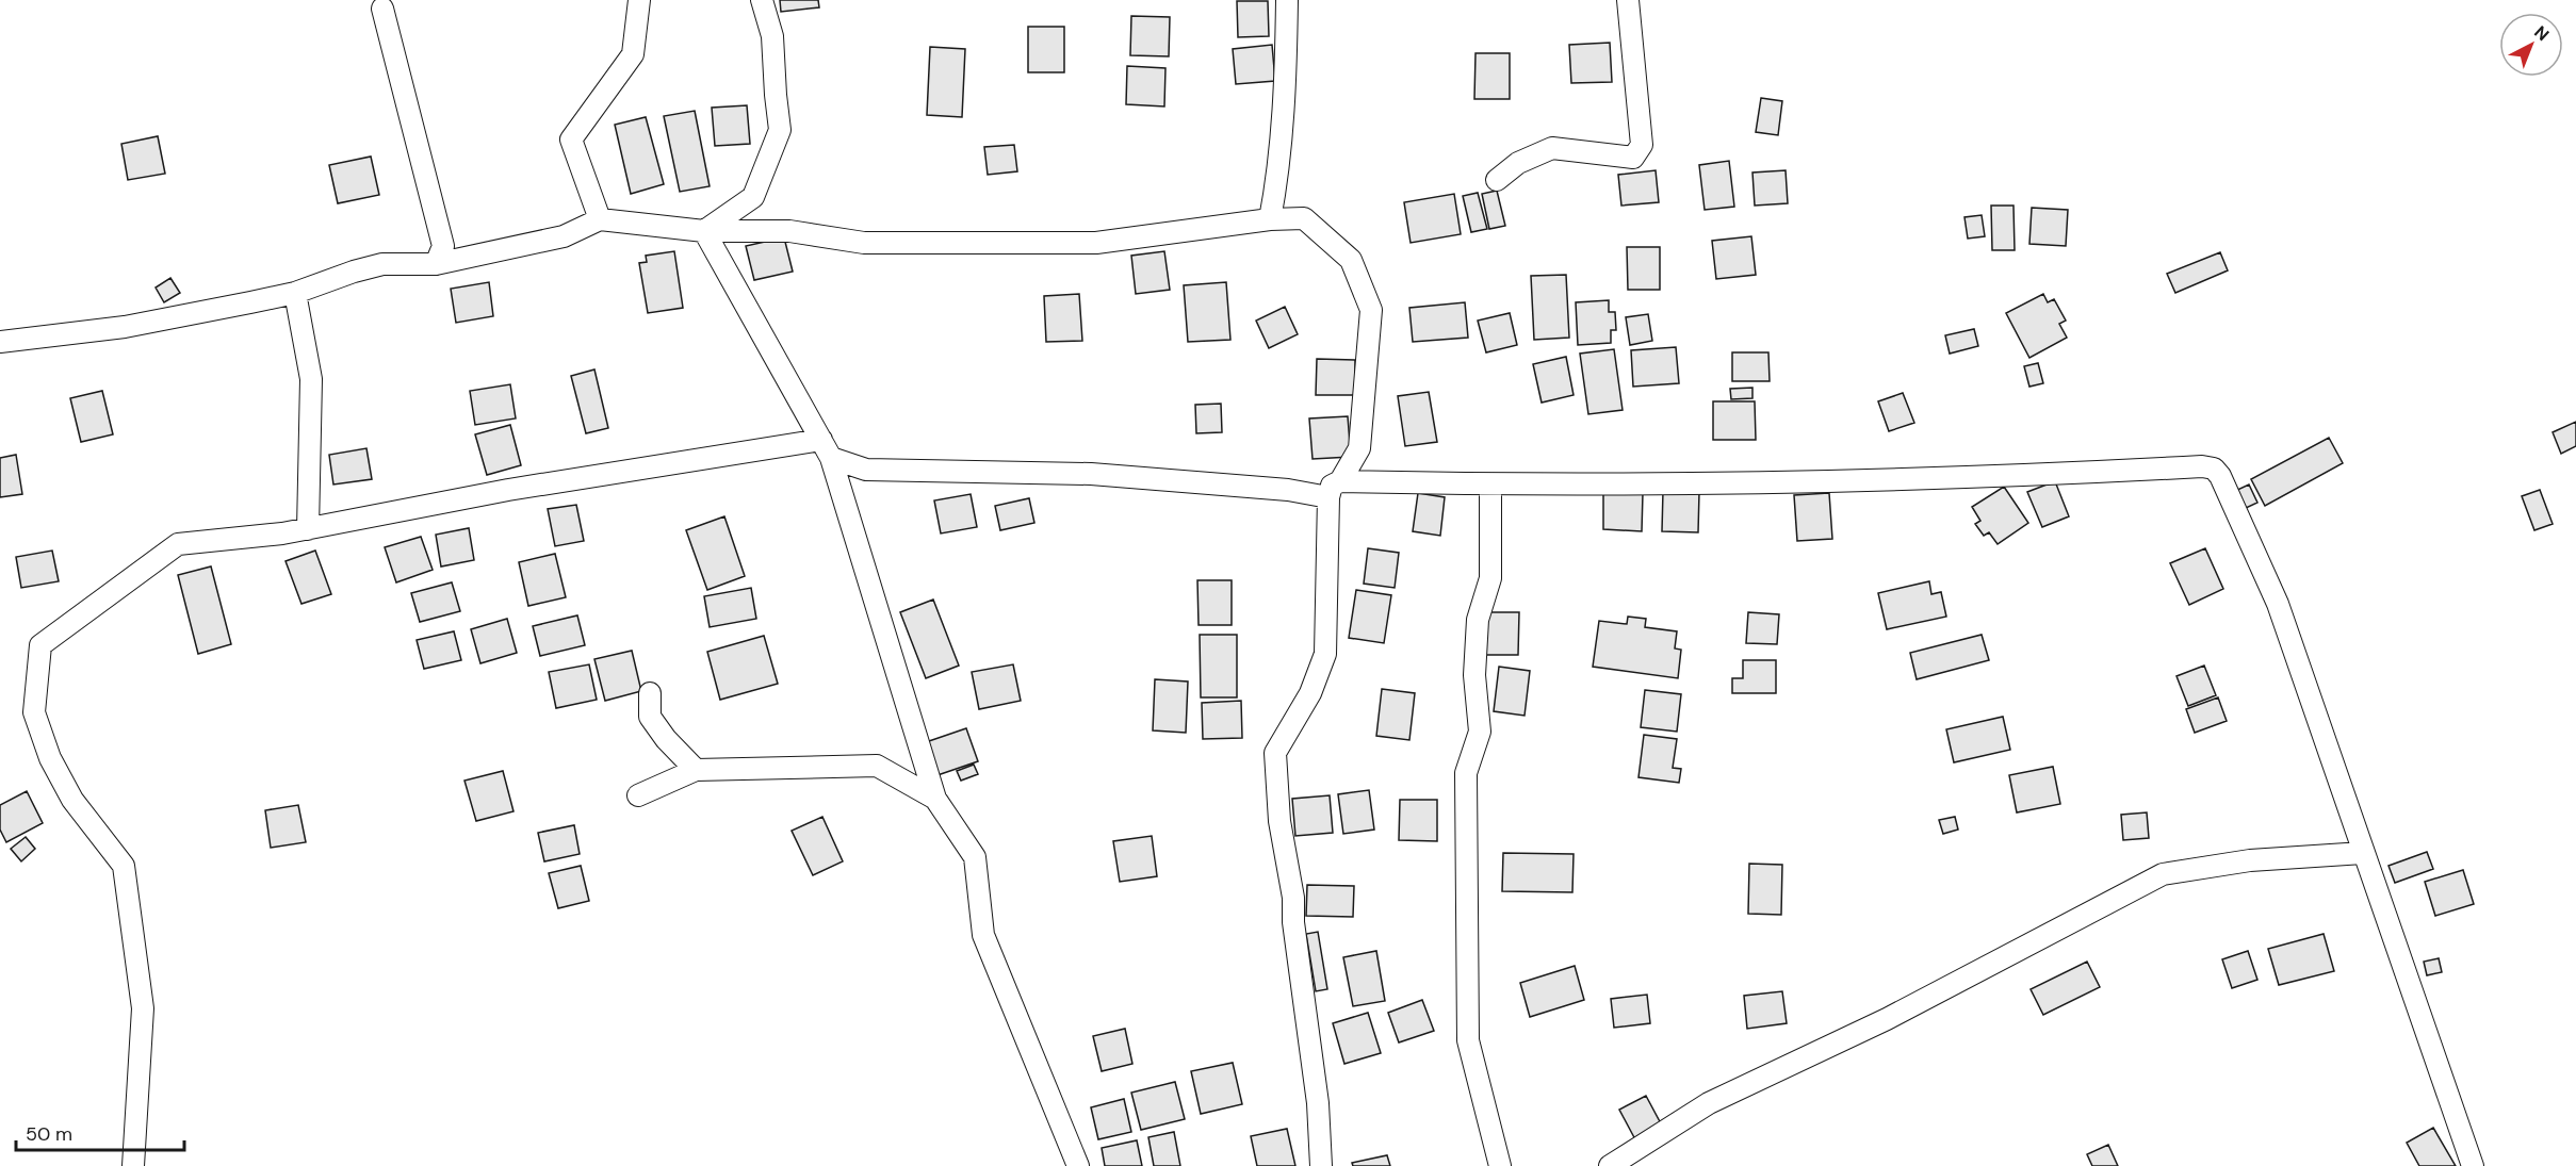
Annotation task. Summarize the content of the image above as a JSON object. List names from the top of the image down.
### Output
{
  "scale_bar": "50 m",
  "north": "top right"
}
